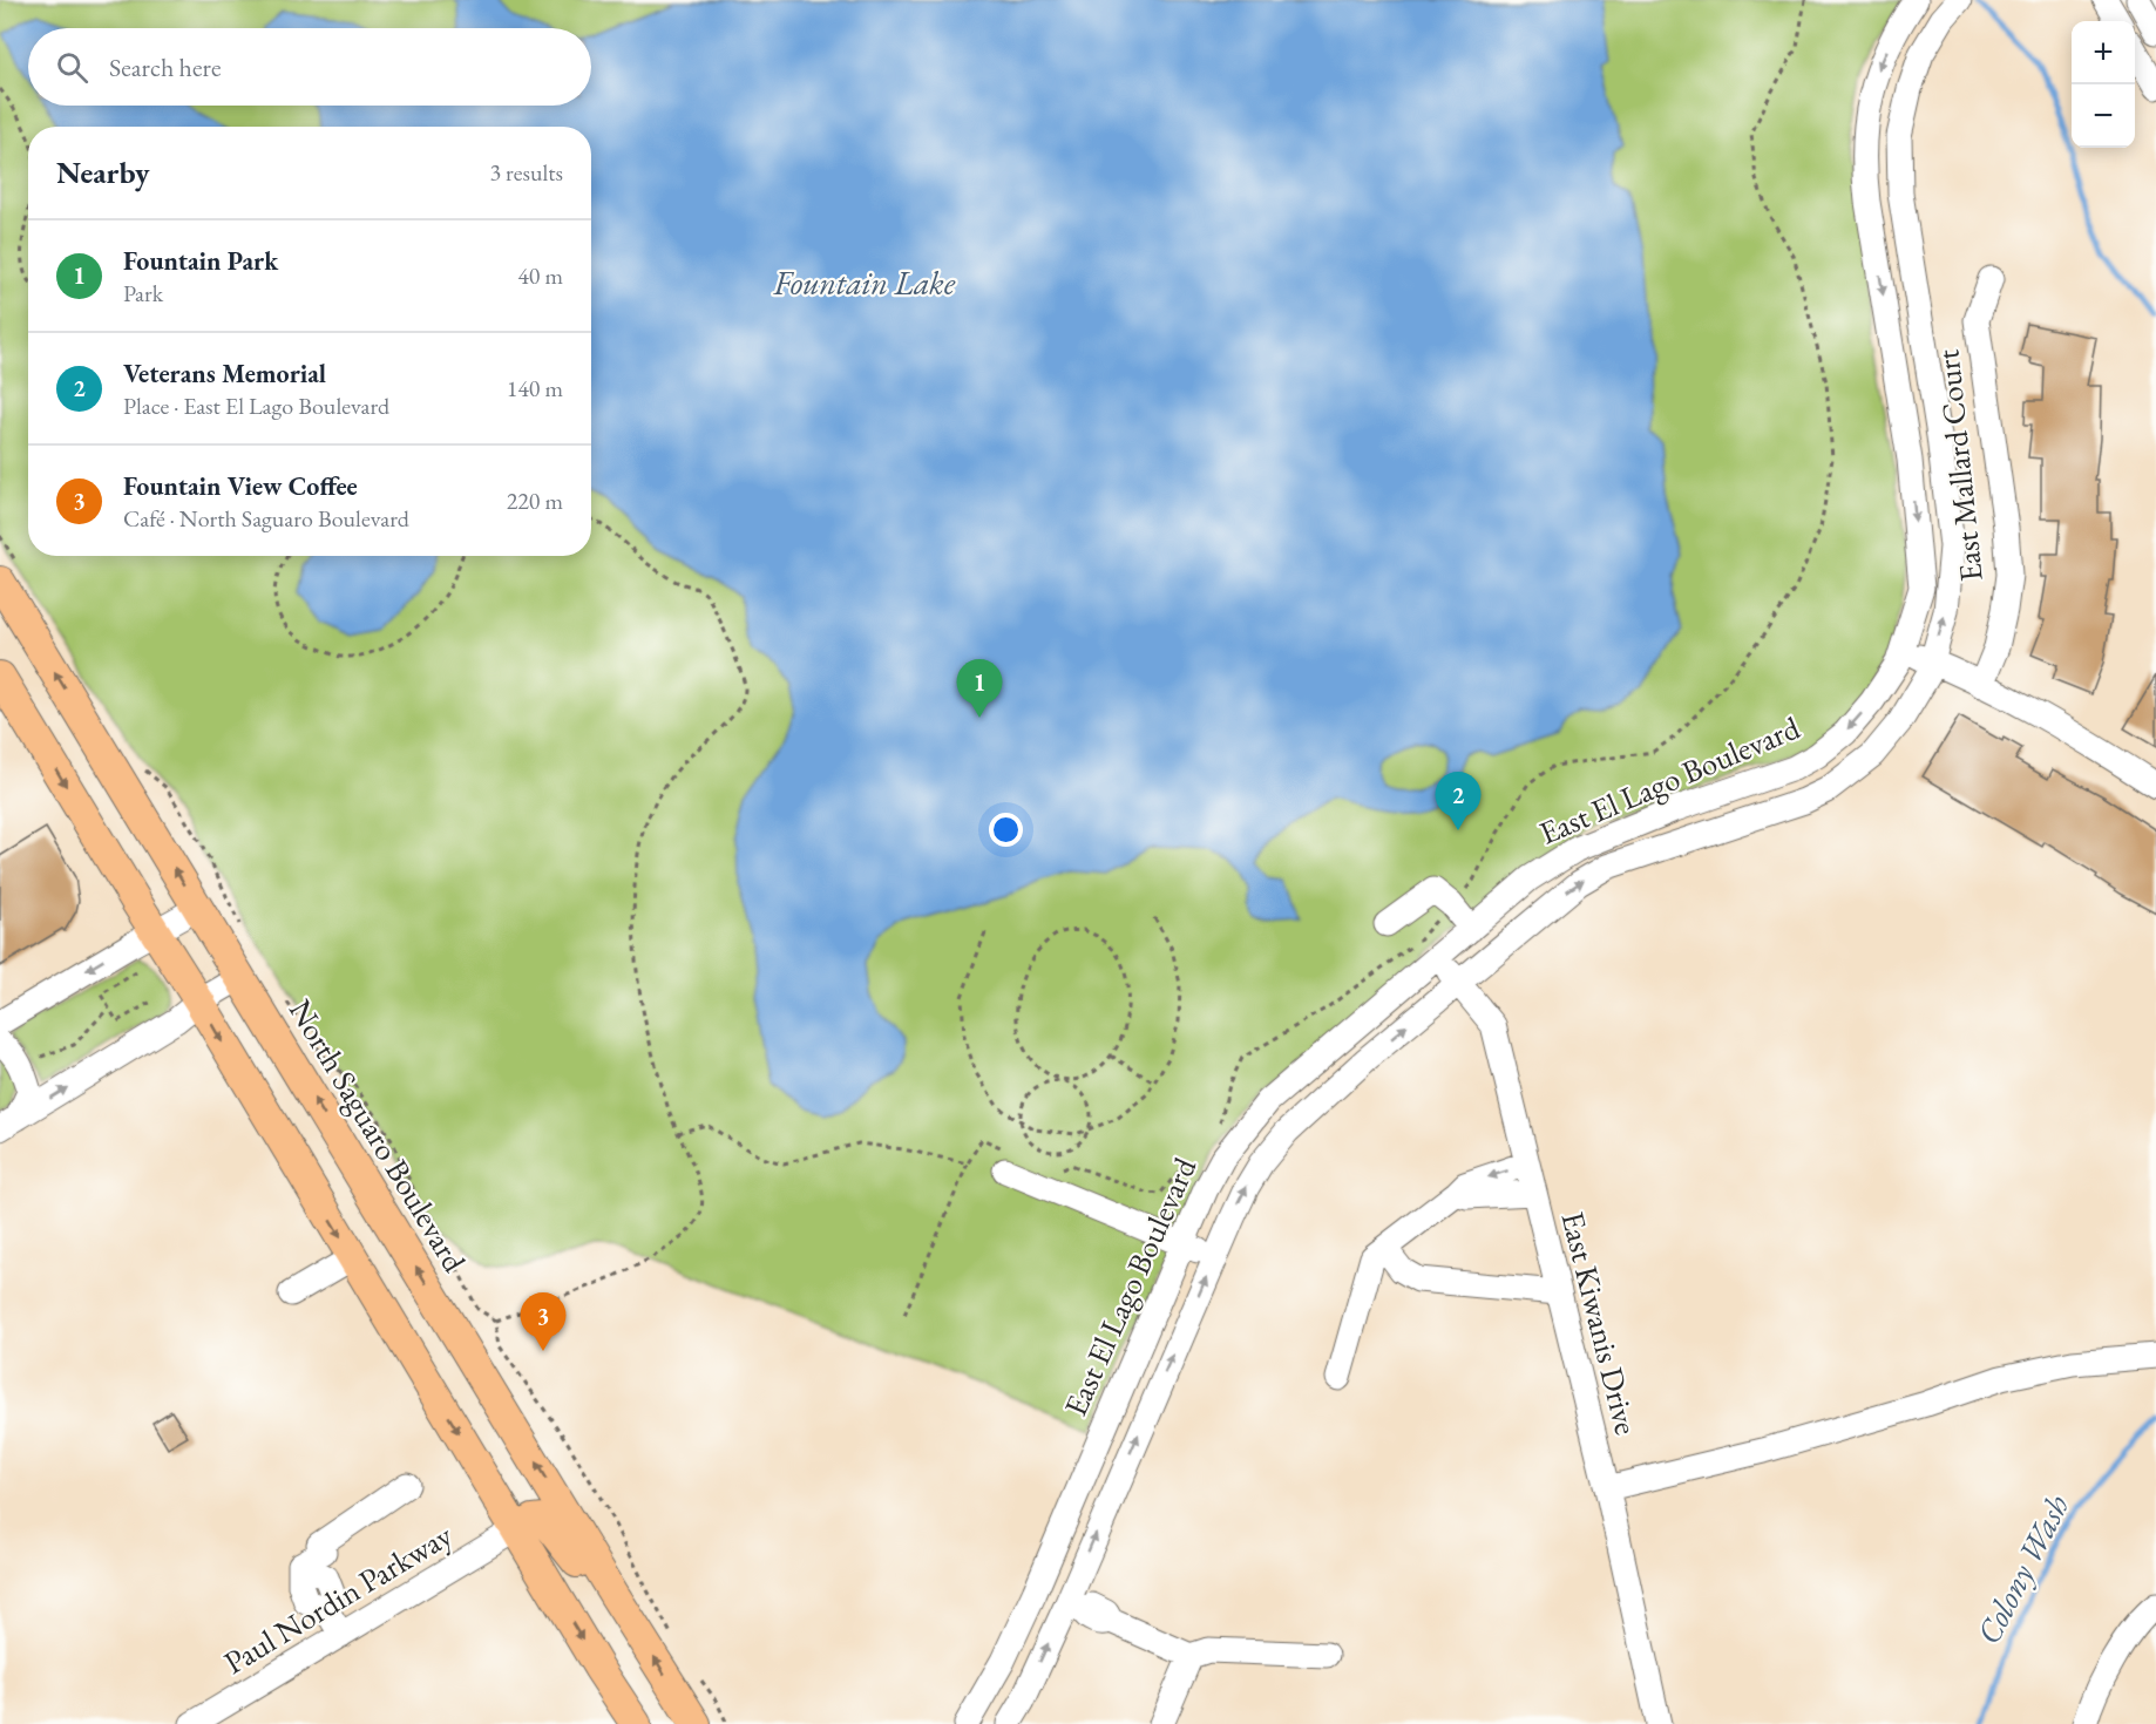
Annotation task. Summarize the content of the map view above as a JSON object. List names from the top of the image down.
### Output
{
  "streets": {
    "main road": ["North Saguaro Boulevard"],
    "street": [
      "East Mallard Court",
      "East El Lago Boulevard",
      "East Kiwanis Drive",
      "Paul Nordin Parkway"
    ]
  },
  "crossings": [
    ["East El Lago Boulevard", "East Kiwanis Drive"]
  ],
  "water": ["Fountain Lake", "Colony Wash"],
  "page": {
    "map_buttons": ["+", "−"],
    "search": "Search here",
    "heading": ["Nearby", "3 results"],
    "list": [
      {
        "mark": "1",
        "name": "Fountain Park",
        "note": "Park",
        "value": "40 m"
      },
      {
        "mark": "2",
        "name": "Veterans Memorial",
        "note": "Place · East El Lago Boulevard",
        "value": "140 m"
      },
      {
        "mark": "3",
        "name": "Fountain View Coffee",
        "note": "Café · North Saguaro Boulevard",
        "value": "220 m"
      }
    ],
    "pins": ["1", "2", "3"]
  }
}
